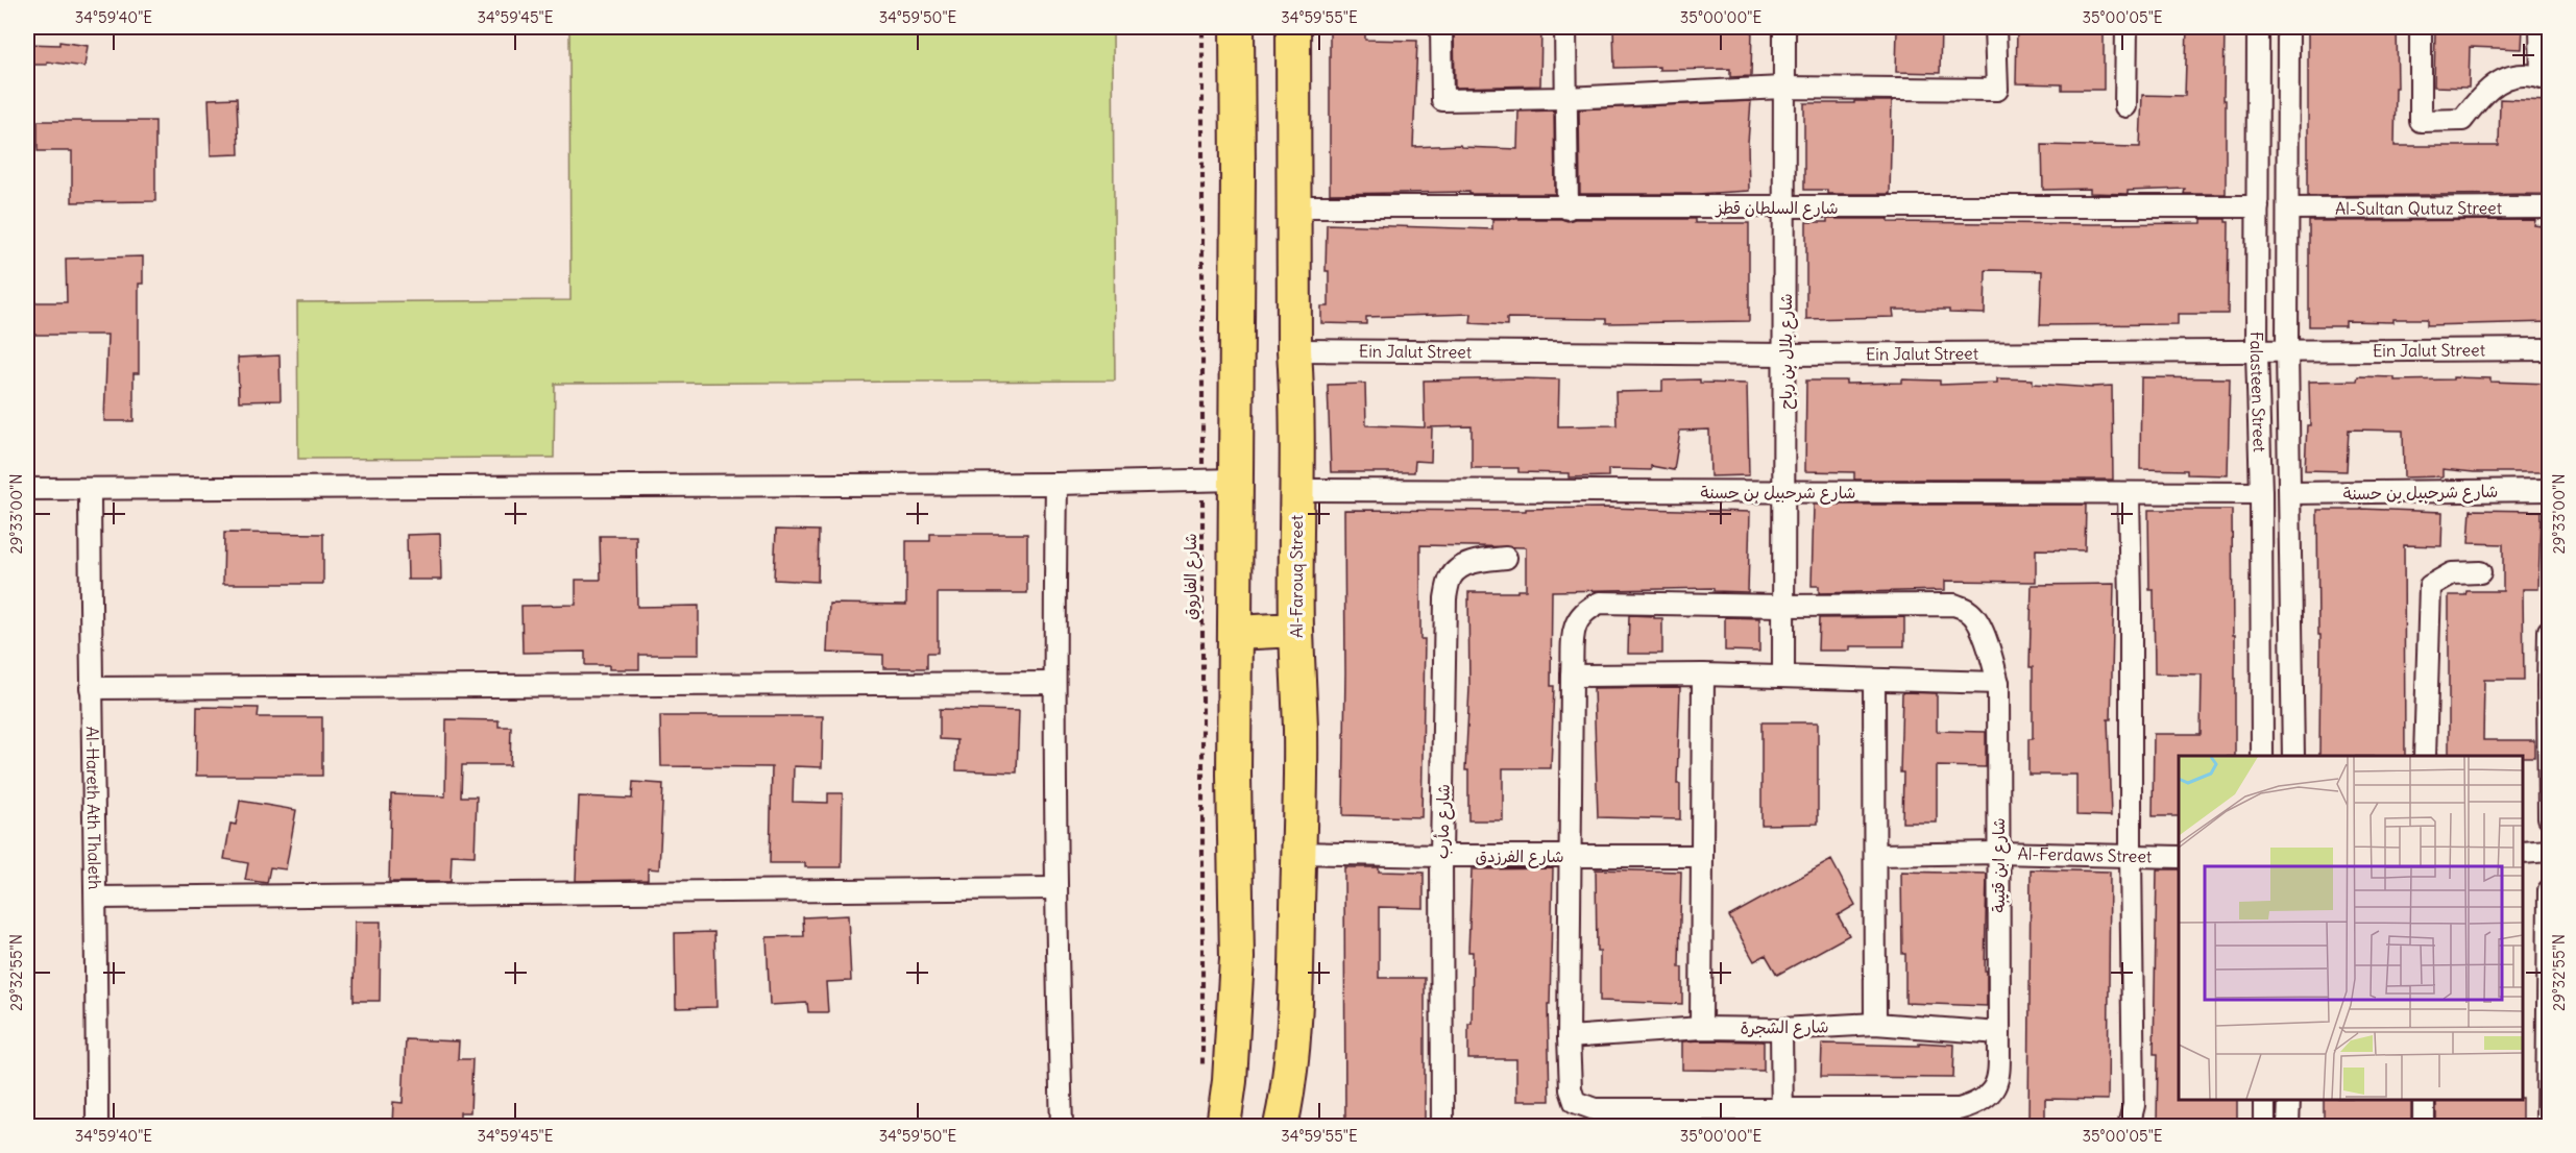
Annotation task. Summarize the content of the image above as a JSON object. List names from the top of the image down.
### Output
{
  "streets": {
    "main road": ["Al-Farouq Street"],
    "street": [
      "شارع السلطان قطز",
      "Al-Sultan Qutuz Street",
      "Ein Jalut Street",
      "شارع بلال بن رباح",
      "Falasteen Street",
      "شارع شرحبيل بن حسنة",
      "Al-Hareth Ath Thaleth",
      "شارع مأرب",
      "Al-Ferdaws Street",
      "شارع الفرزدق",
      "شارع ابن قتيبة",
      "شارع الشجرة"
    ],
    "path": ["شارع الفاروق"]
  },
  "crossings": [
    ["شارع السلطان قطز", "شارع بلال بن رباح"],
    ["شارع السلطان قطز", "Falasteen Street"],
    ["شارع السلطان قطز", "Al-Farouq Street"],
    ["Al-Sultan Qutuz Street", "Falasteen Street"],
    ["Ein Jalut Street", "شارع بلال بن رباح"],
    ["Ein Jalut Street", "Falasteen Street"],
    ["Ein Jalut Street", "Al-Farouq Street"],
    ["شارع بلال بن رباح", "شارع شرحبيل بن حسنة"],
    ["شارع بلال بن رباح", "شارع ابن قتيبة"],
    ["Falasteen Street", "شارع شرحبيل بن حسنة"],
    ["شارع شرحبيل بن حسنة", "Al-Farouq Street"],
    ["Al-Farouq Street", "شارع الفرزدق"],
    ["شارع مأرب", "شارع الفرزدق"],
    ["Al-Ferdaws Street", "شارع ابن قتيبة"],
    ["شارع ابن قتيبة", "شارع الشجرة"]
  ],
  "coordinates": [
    "34°59'40\"E",
    "34°59'45\"E",
    "34°59'50\"E",
    "34°59'55\"E",
    "35°00'00\"E",
    "35°00'05\"E",
    "29°33'00\"N",
    "29°32'55\"N"
  ]
}
